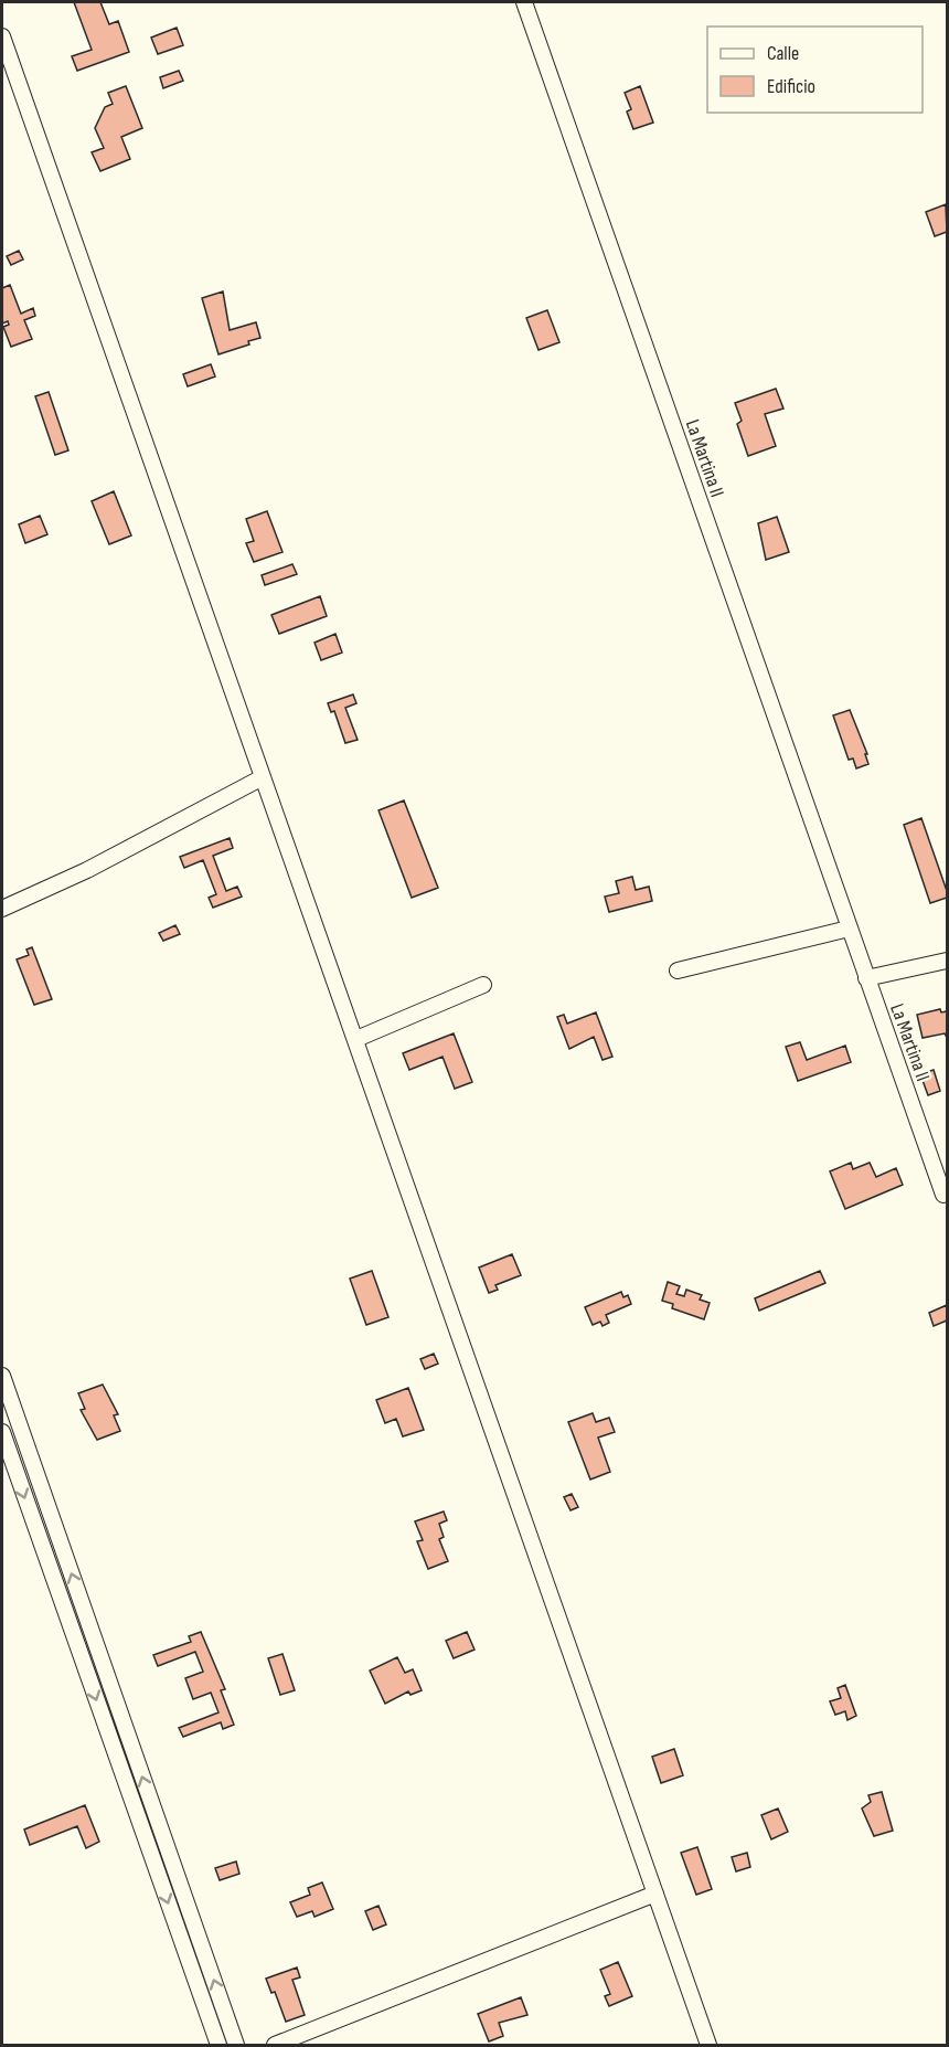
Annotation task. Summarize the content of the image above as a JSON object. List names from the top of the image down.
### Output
{
  "streets": {
    "street": ["La Martina II"]
  },
  "legend": ["Calle", "Edificio"]
}
